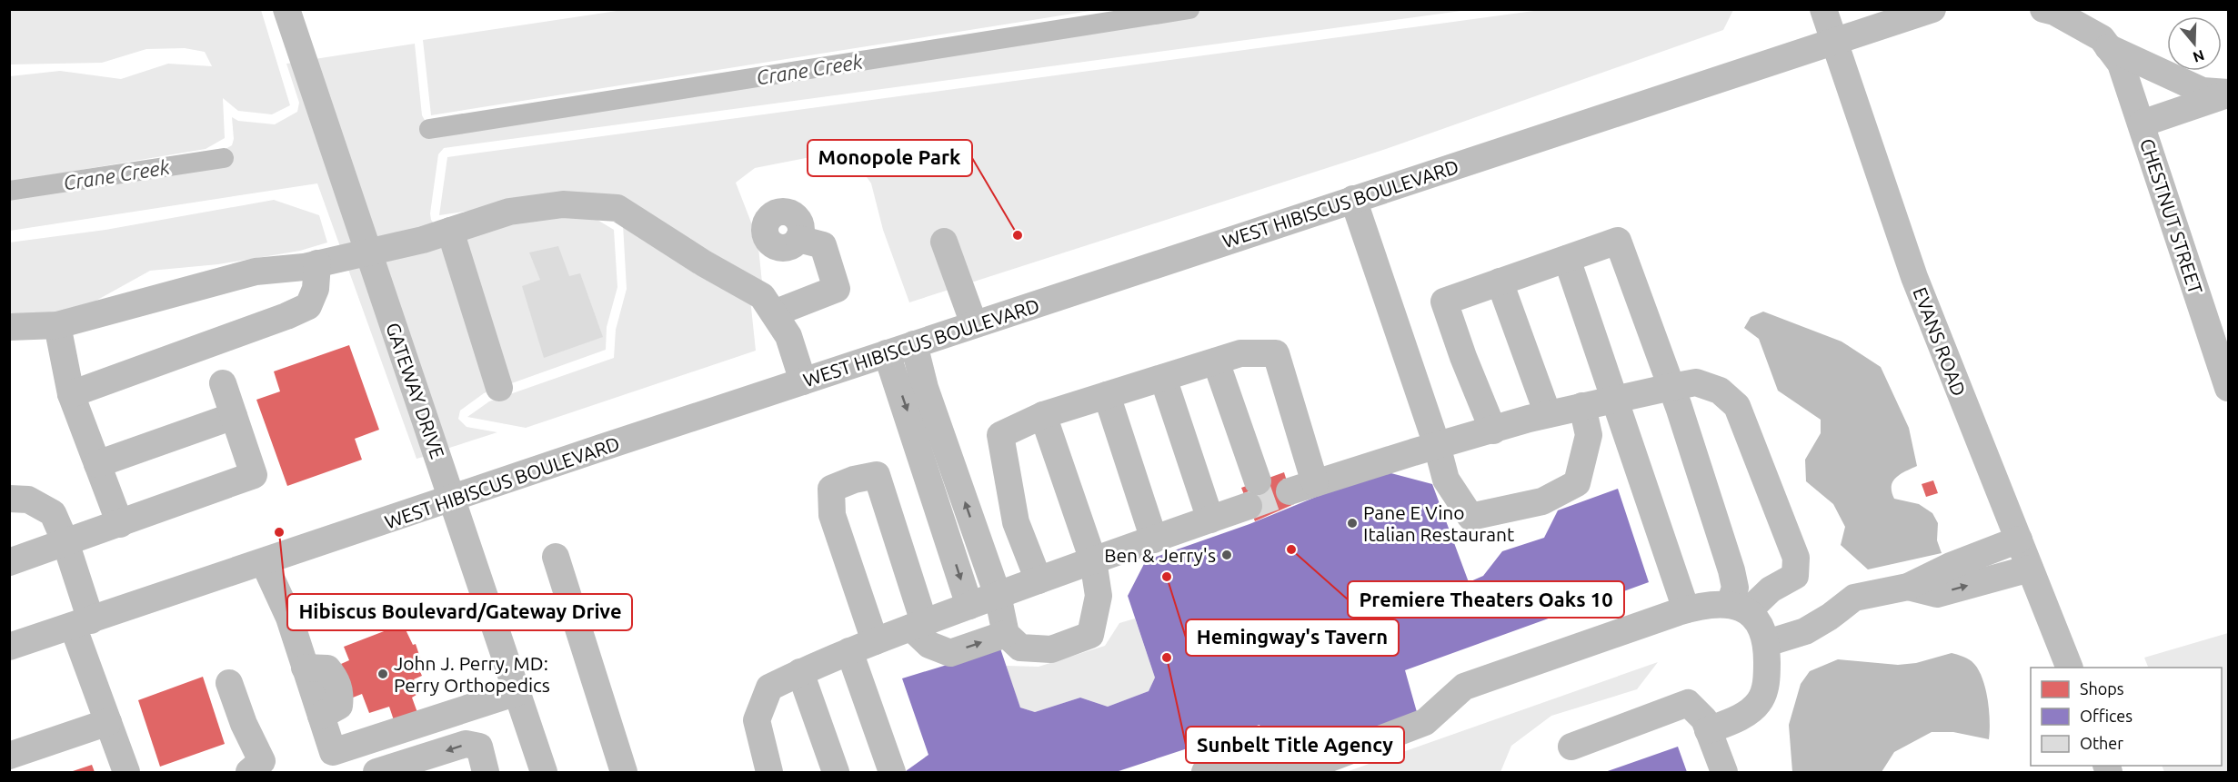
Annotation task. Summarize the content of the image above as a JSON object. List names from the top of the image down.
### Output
{
  "streets": {
    "street": [
      "WEST HIBISCUS BOULEVARD",
      "CHESTNUT STREET",
      "EVANS ROAD",
      "GATEWAY DRIVE"
    ]
  },
  "crossings": [
    ["WEST HIBISCUS BOULEVARD", "EVANS ROAD"],
    ["WEST HIBISCUS BOULEVARD", "GATEWAY DRIVE"]
  ],
  "water": ["Crane Creek"],
  "places": [
    "Monopole Park",
    "Pane E Vino Italian Restaurant",
    "Hibiscus Boulevard/Gateway Drive",
    "Premiere Theaters Oaks 10",
    "Ben & Jerry's",
    "Hemingway's Tavern",
    "Sunbelt Title Agency",
    "John J. Perry, MD: Perry Orthopedics"
  ],
  "legend": ["Shops", "Offices", "Other"],
  "north": "bottom"
}
